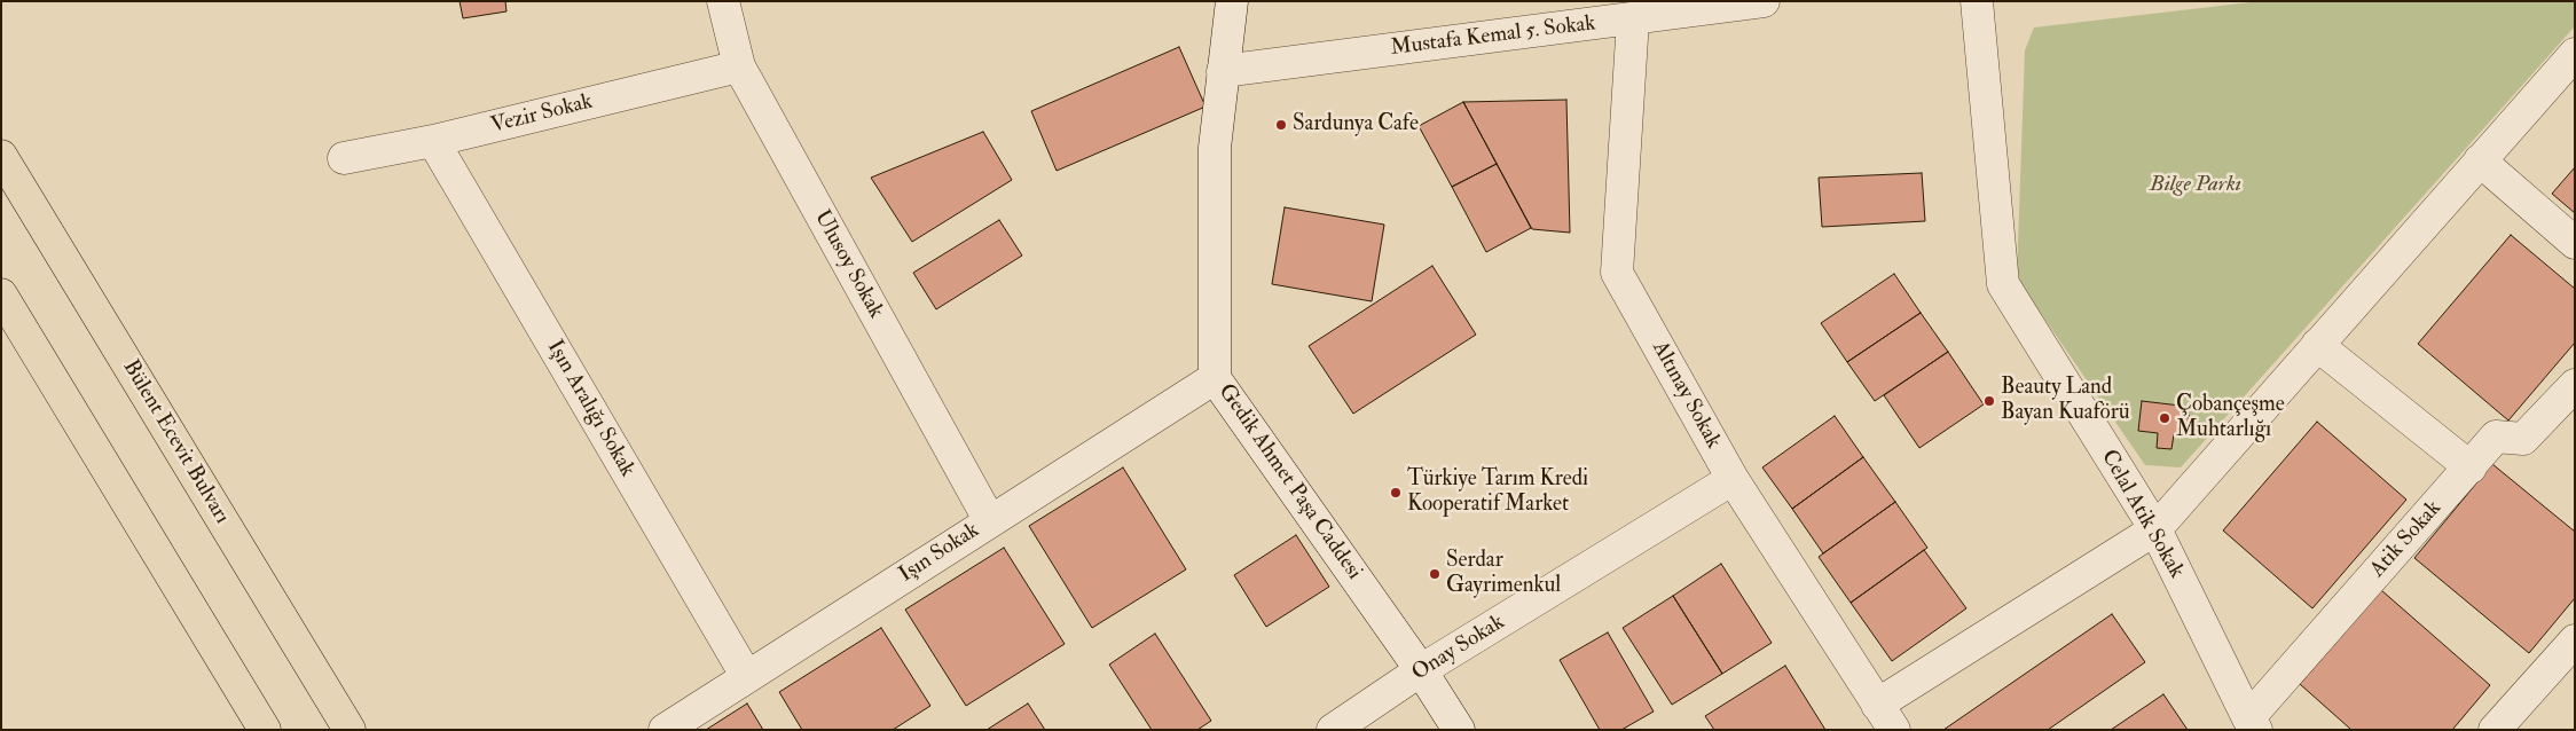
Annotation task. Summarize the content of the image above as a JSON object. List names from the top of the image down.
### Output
{
  "streets": {
    "main road": ["Bülent Ecevit Bulvarı"],
    "street": [
      "Mustafa Kemal 5. Sokak",
      "Vezir Sokak",
      "Ulusoy Sokak",
      "Altınay Sokak",
      "Işın Aralığı Sokak",
      "Gedik Ahmet Paşa Caddesi",
      "Celal Atik Sokak",
      "Atik Sokak",
      "Işın Sokak",
      "Onay Sokak"
    ]
  },
  "crossings": [
    ["Mustafa Kemal 5. Sokak", "Altınay Sokak"],
    ["Mustafa Kemal 5. Sokak", "Gedik Ahmet Paşa Caddesi"],
    ["Vezir Sokak", "Ulusoy Sokak"],
    ["Vezir Sokak", "Işın Aralığı Sokak"],
    ["Ulusoy Sokak", "Işın Sokak"],
    ["Altınay Sokak", "Onay Sokak"],
    ["Işın Aralığı Sokak", "Işın Sokak"],
    ["Gedik Ahmet Paşa Caddesi", "Işın Sokak"],
    ["Gedik Ahmet Paşa Caddesi", "Onay Sokak"],
    ["Celal Atik Sokak", "Atik Sokak"]
  ],
  "parks": ["Bilge Parkı"],
  "places": [
    "Sardunya Cafe",
    "Beauty Land Bayan Kuaförü",
    "Çobançeşme Muhtarlığı",
    "Türkiye Tarım Kredi Kooperatif Market",
    "Serdar Gayrimenkul"
  ]
}
